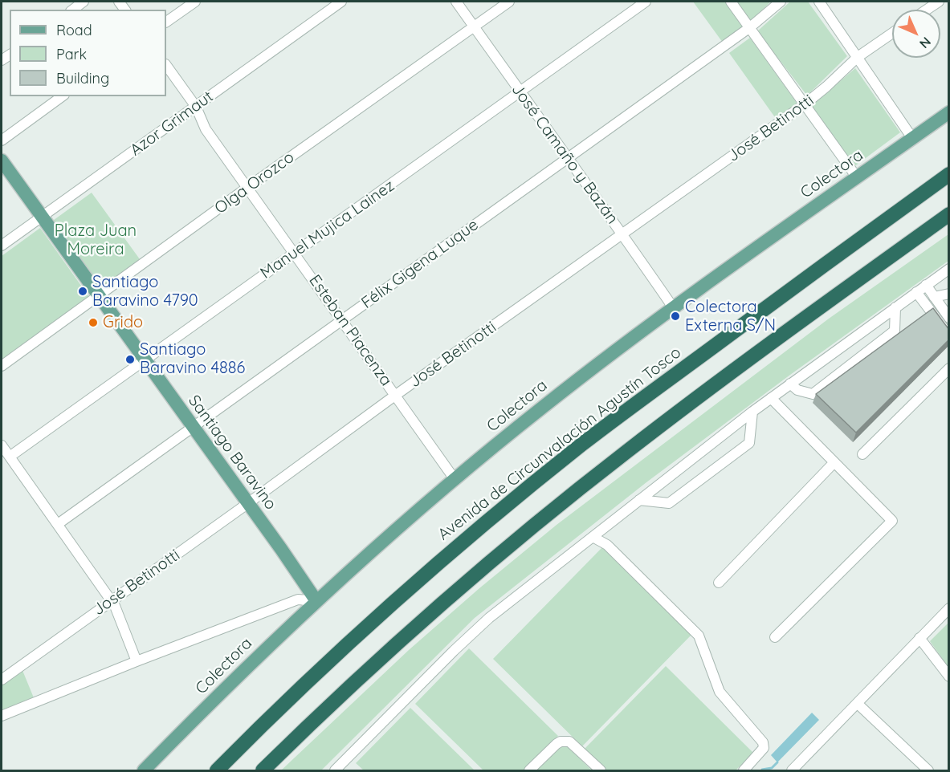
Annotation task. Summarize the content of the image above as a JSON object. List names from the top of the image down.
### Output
{
  "streets": {
    "highway": ["Avenida de Circunvalación Agustín Tosco"],
    "main road": ["Colectora", "Santiago Baravino"],
    "street": [
      "Azor Grimaut",
      "José Betinotti",
      "José Camaño y Bazán",
      "Olga Orozco",
      "Manuel Mujica Lainez",
      "Félix Gigena Luque",
      "Esteban Piacenza"
    ]
  },
  "crossings": [
    ["Azor Grimaut", "Esteban Piacenza"],
    ["Azor Grimaut", "Santiago Baravino"],
    ["José Betinotti", "José Camaño y Bazán"],
    ["José Betinotti", "Esteban Piacenza"],
    ["José Betinotti", "Santiago Baravino"],
    ["José Camaño y Bazán", "Colectora"],
    ["José Camaño y Bazán", "Olga Orozco"],
    ["José Camaño y Bazán", "Manuel Mujica Lainez"],
    ["José Camaño y Bazán", "Félix Gigena Luque"],
    ["Colectora", "Esteban Piacenza"],
    ["Colectora", "Santiago Baravino"],
    ["Olga Orozco", "Esteban Piacenza"],
    ["Olga Orozco", "Santiago Baravino"],
    ["Manuel Mujica Lainez", "Esteban Piacenza"],
    ["Manuel Mujica Lainez", "Santiago Baravino"],
    ["Félix Gigena Luque", "Esteban Piacenza"],
    ["Félix Gigena Luque", "Santiago Baravino"]
  ],
  "parks": ["Plaza Juan Moreira"],
  "places": [
    "Santiago Baravino 4790",
    "Colectora Externa S/N",
    "Grido",
    "Santiago Baravino 4886"
  ],
  "legend": ["Road", "Park", "Building"],
  "north": "bottom right"
}
